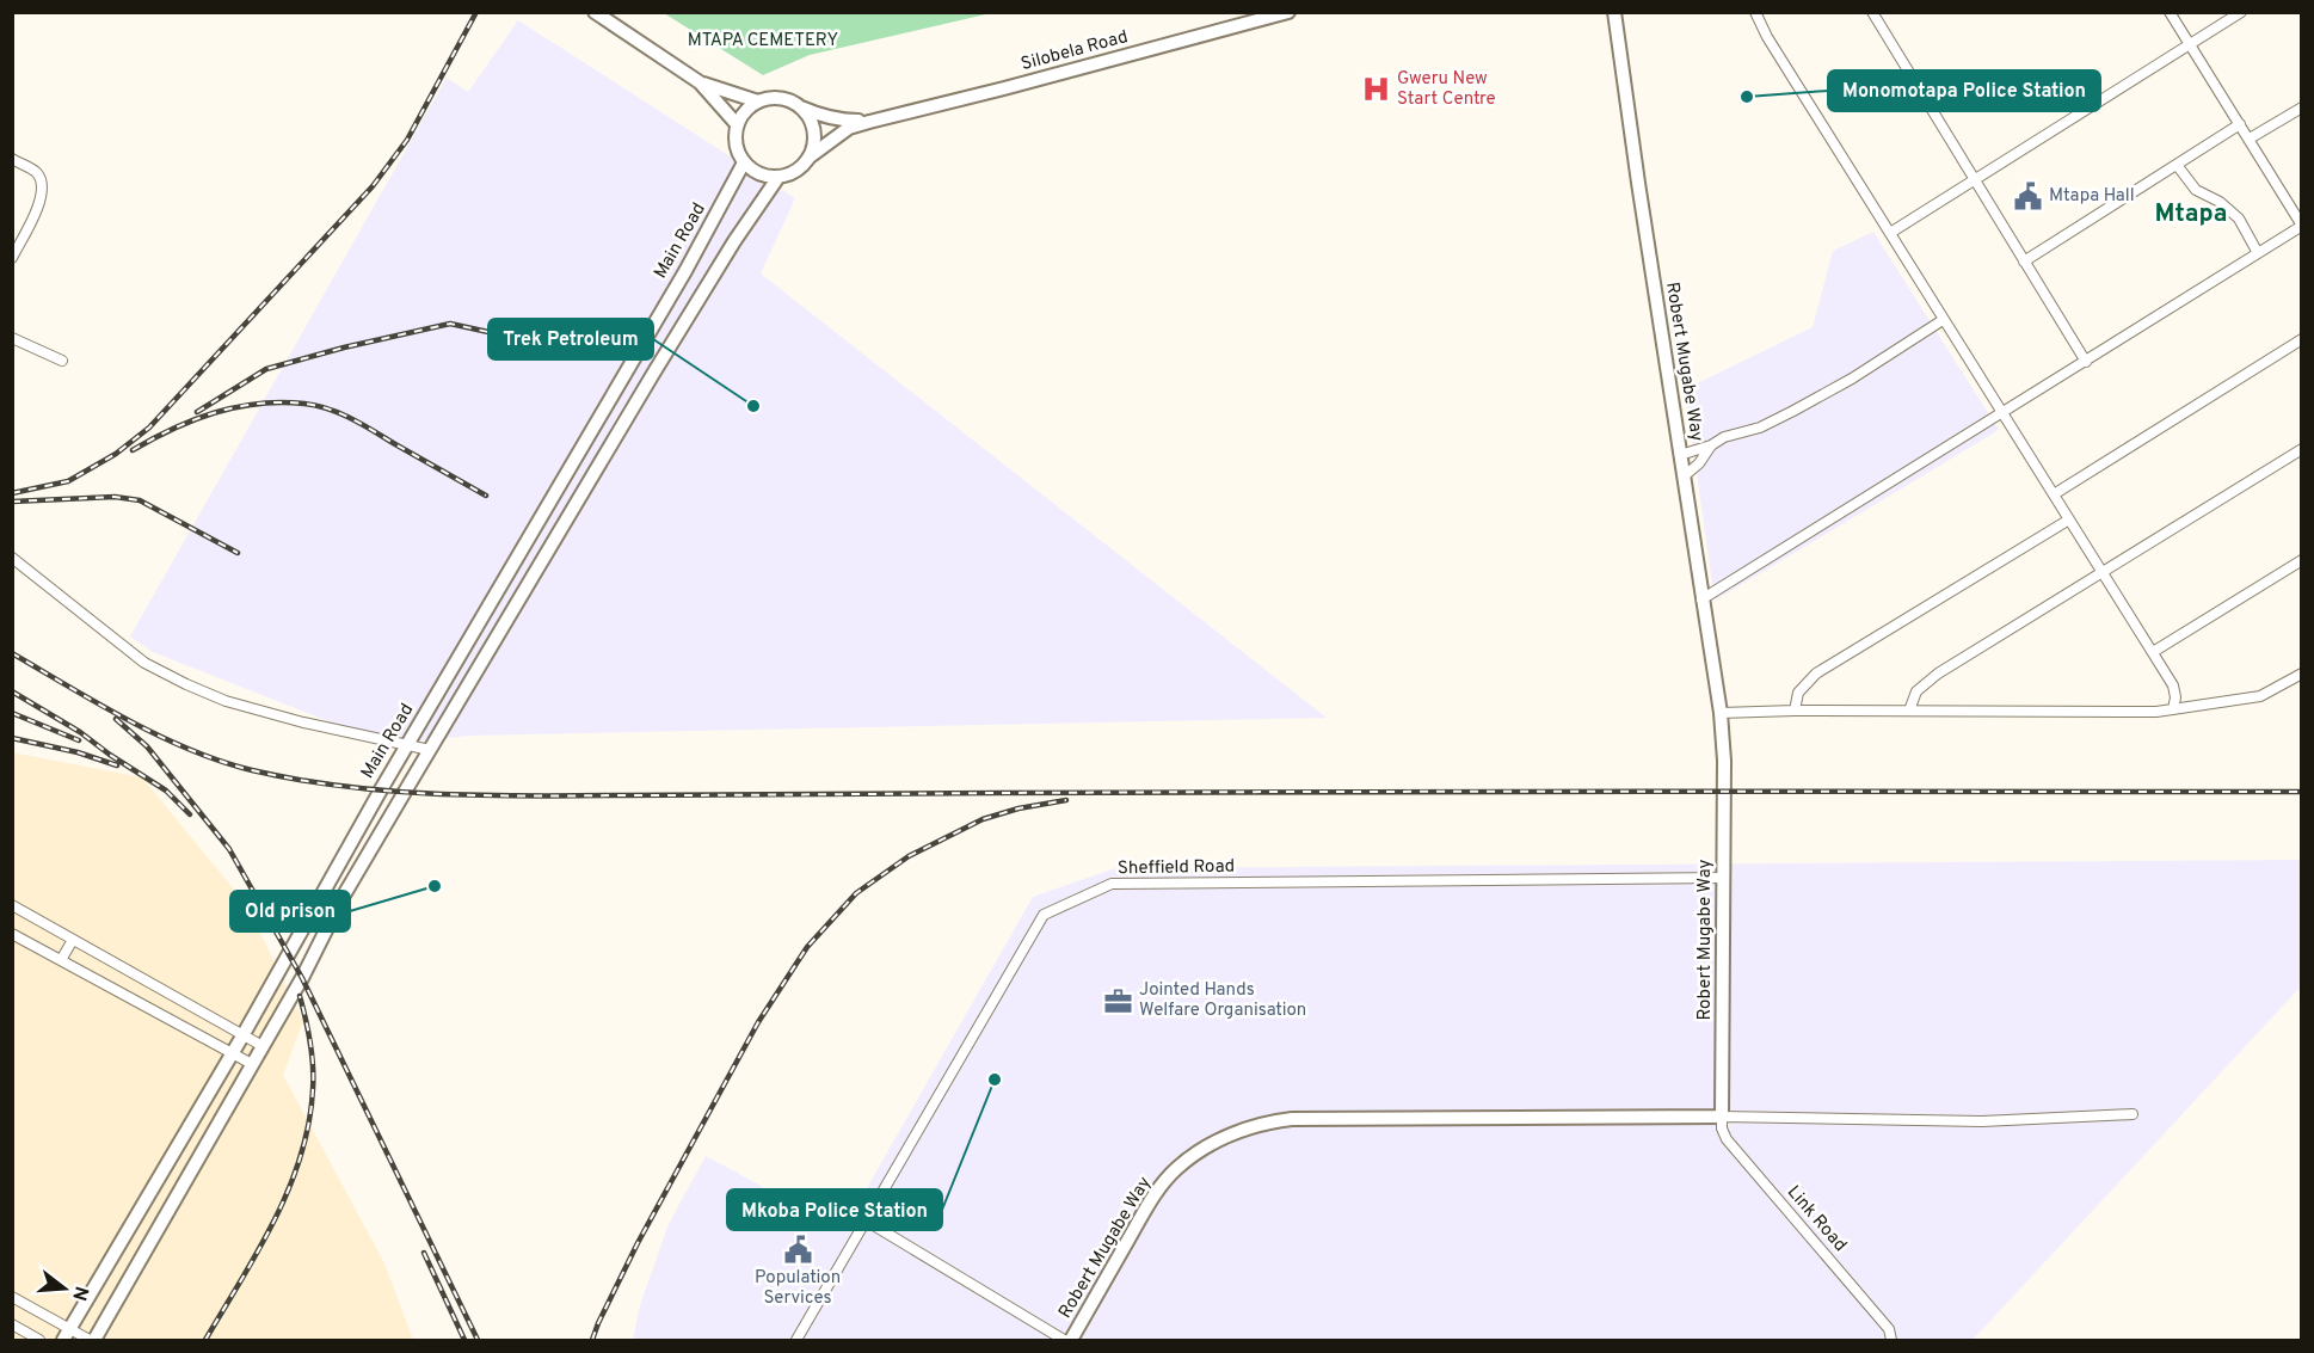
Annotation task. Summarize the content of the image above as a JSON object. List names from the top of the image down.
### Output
{
  "streets": {
    "main road": ["Silobela Road", "Main Road", "Robert Mugabe Way"],
    "street": ["Sheffield Road", "Link Road"]
  },
  "crossings": [
    ["Silobela Road", "Main Road"],
    ["Robert Mugabe Way", "Sheffield Road"],
    ["Robert Mugabe Way", "Link Road"]
  ],
  "districts": ["Mtapa"],
  "parks": ["MTAPA CEMETERY"],
  "places": {
    "hospital": ["Gweru New Start Centre"],
    "other": [
      "Monomotapa Police Station",
      "Trek Petroleum",
      "Old prison",
      "Mkoba Police Station"
    ],
    "public building": ["Mtapa Hall", "Population Services"],
    "office": ["Jointed Hands Welfare Organisation"]
  },
  "north": "right"
}
